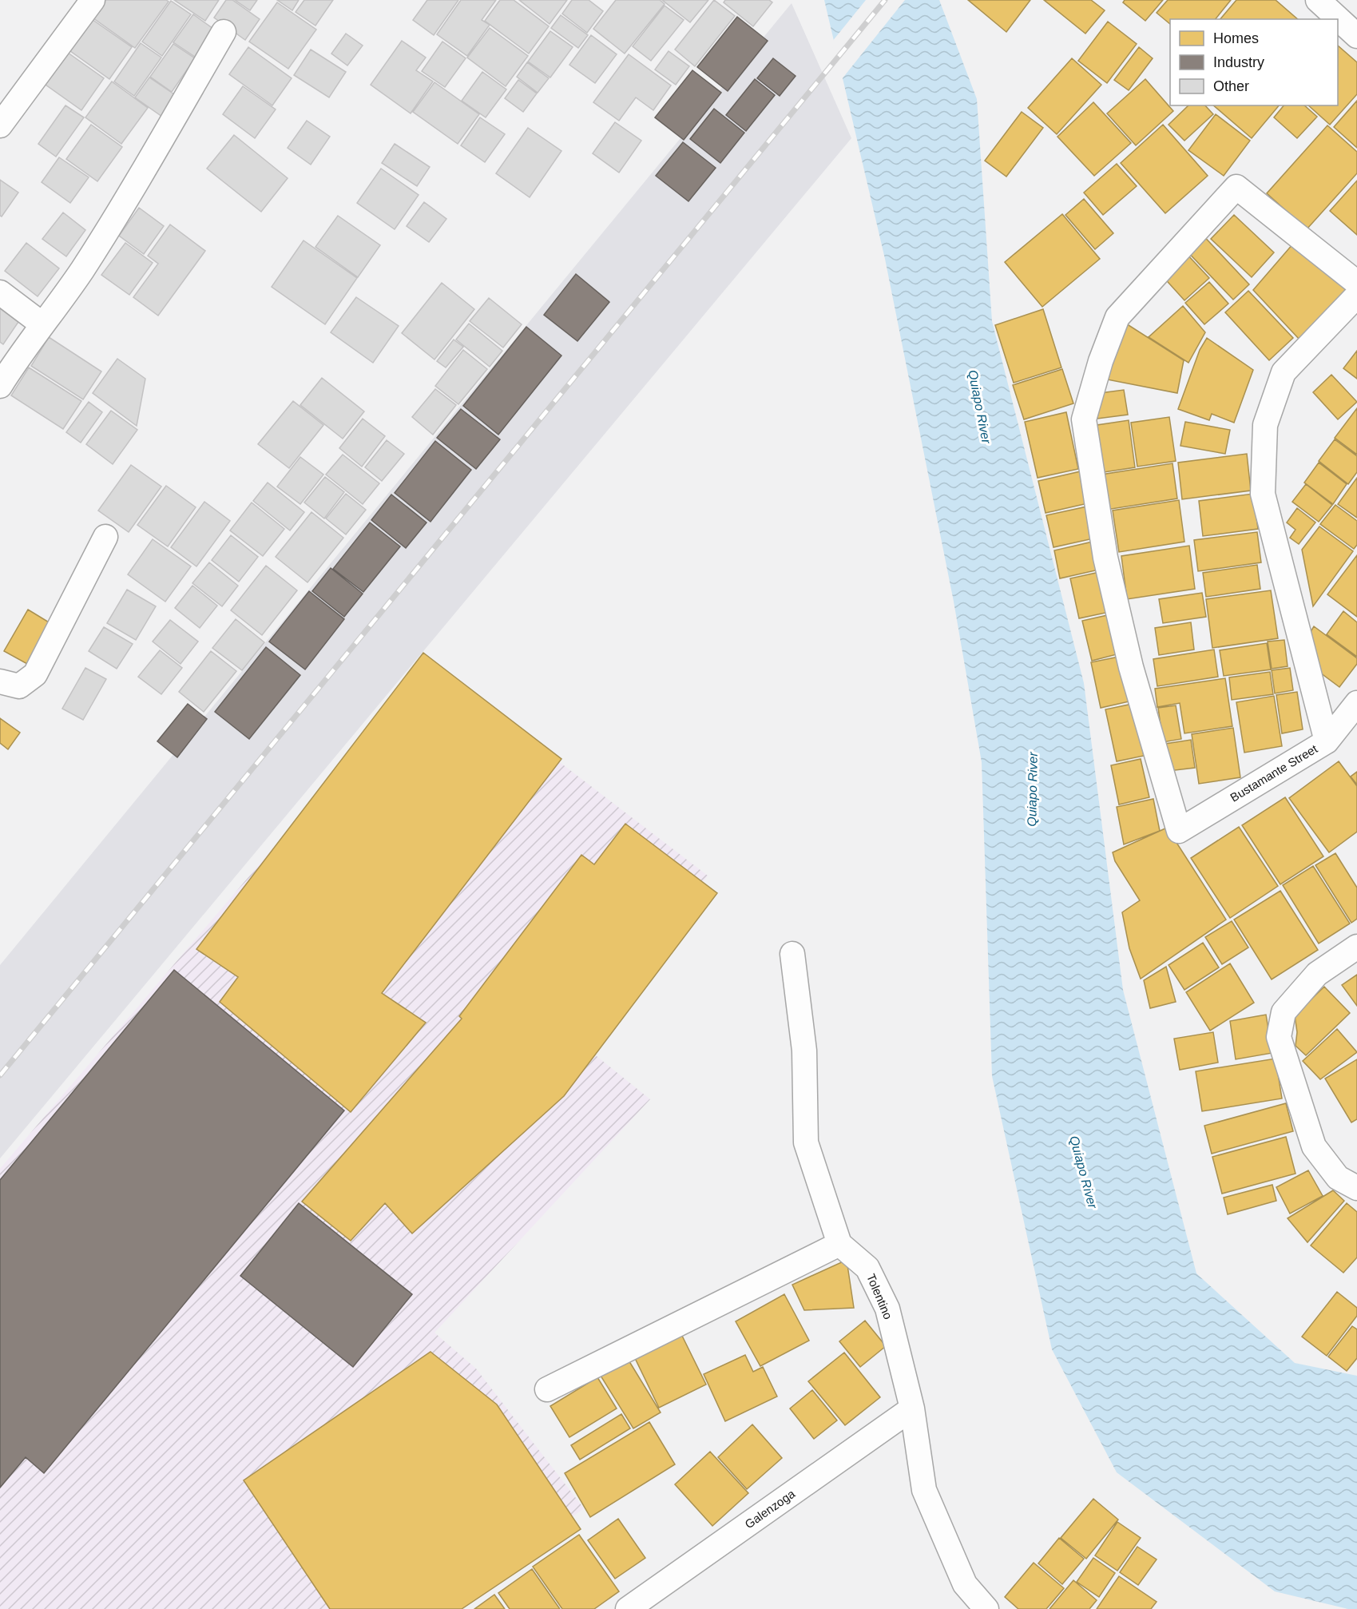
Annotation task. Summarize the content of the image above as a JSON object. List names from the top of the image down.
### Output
{
  "streets": {
    "street": ["Bustamante Street", "Tolentino", "Galenzoga"]
  },
  "crossings": [
    ["Tolentino", "Galenzoga"]
  ],
  "water": ["Quiapo River"],
  "legend": ["Homes", "Industry", "Other"]
}
